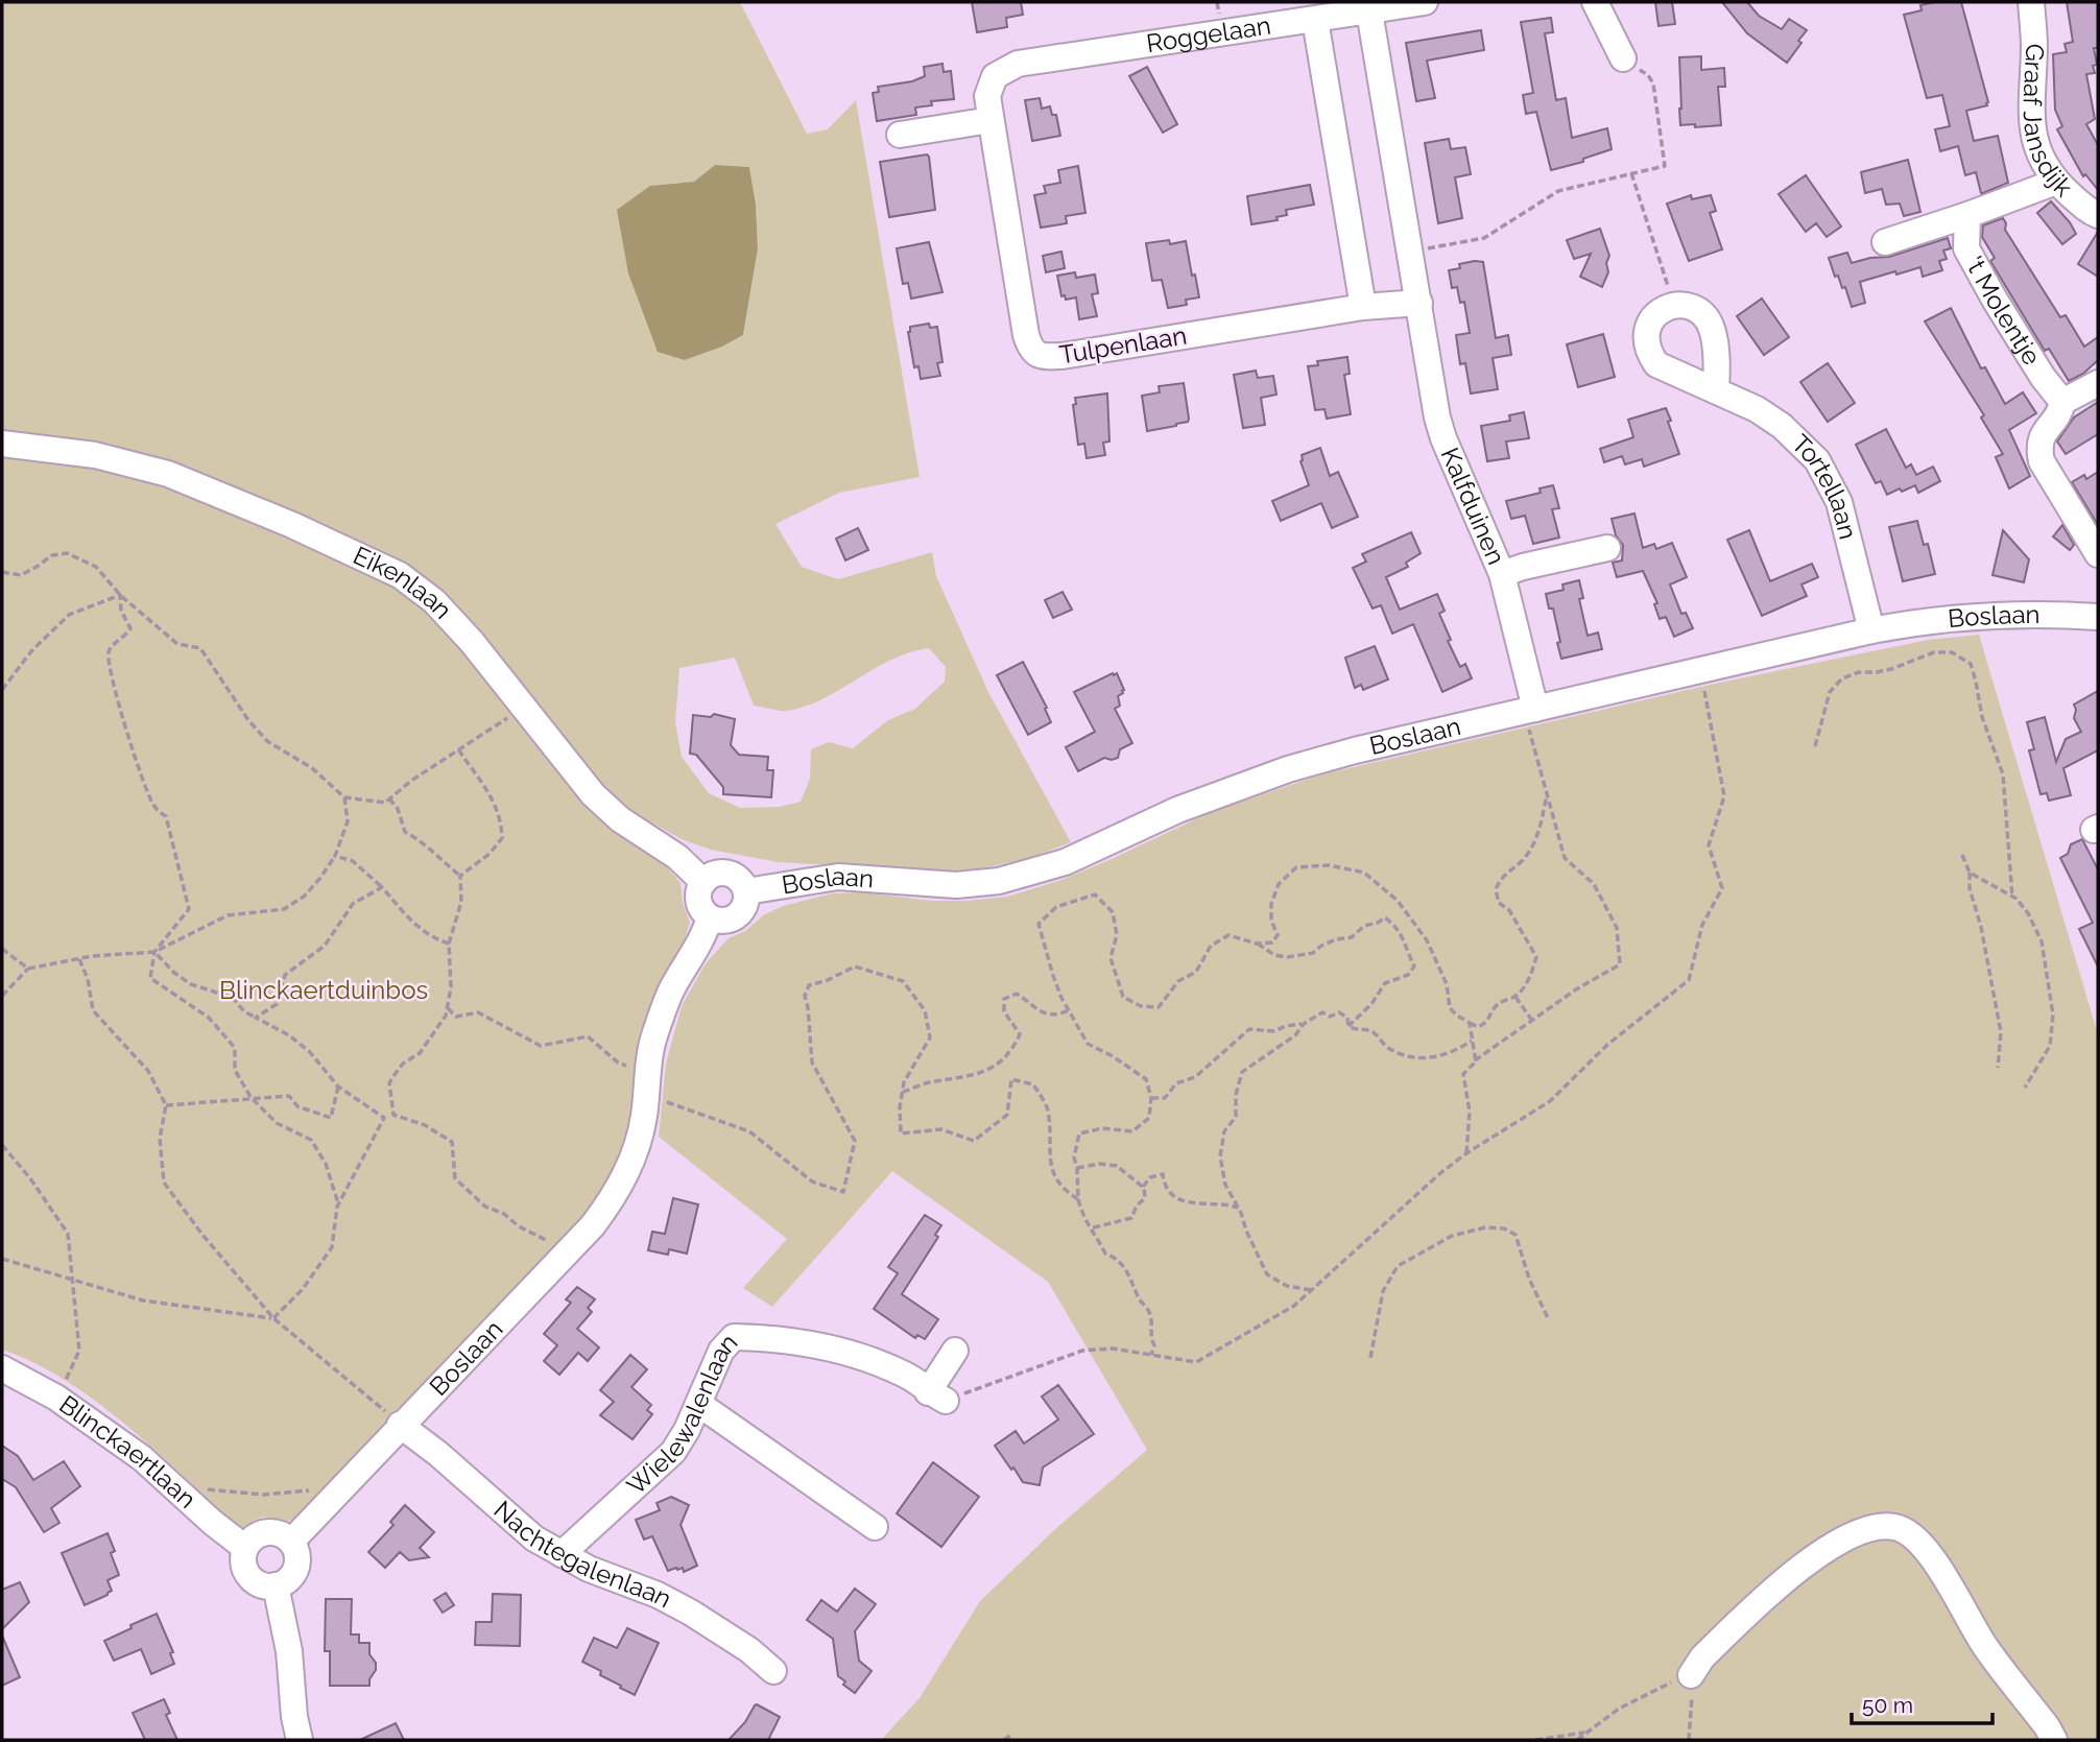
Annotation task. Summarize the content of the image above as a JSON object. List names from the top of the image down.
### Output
{
  "streets": {
    "street": [
      "Roggelaan",
      "Graaf Jansdijk",
      "'t Molentje",
      "Tulpenlaan",
      "Tortellaan",
      "Kalfduinen",
      "Eikenlaan",
      "Boslaan",
      "Wielewalenlaan",
      "Blinckaertlaan",
      "Nachtegalenlaan"
    ]
  },
  "crossings": [
    ["Roggelaan", "Tulpenlaan"],
    ["Roggelaan", "Kalfduinen"],
    ["Tortellaan", "Boslaan"],
    ["Kalfduinen", "Boslaan"],
    ["Eikenlaan", "Boslaan"],
    ["Boslaan", "Blinckaertlaan"],
    ["Boslaan", "Nachtegalenlaan"],
    ["Wielewalenlaan", "Nachtegalenlaan"]
  ],
  "parks": ["Blinckaertduinbos"],
  "scale_bar": "50 m"
}
